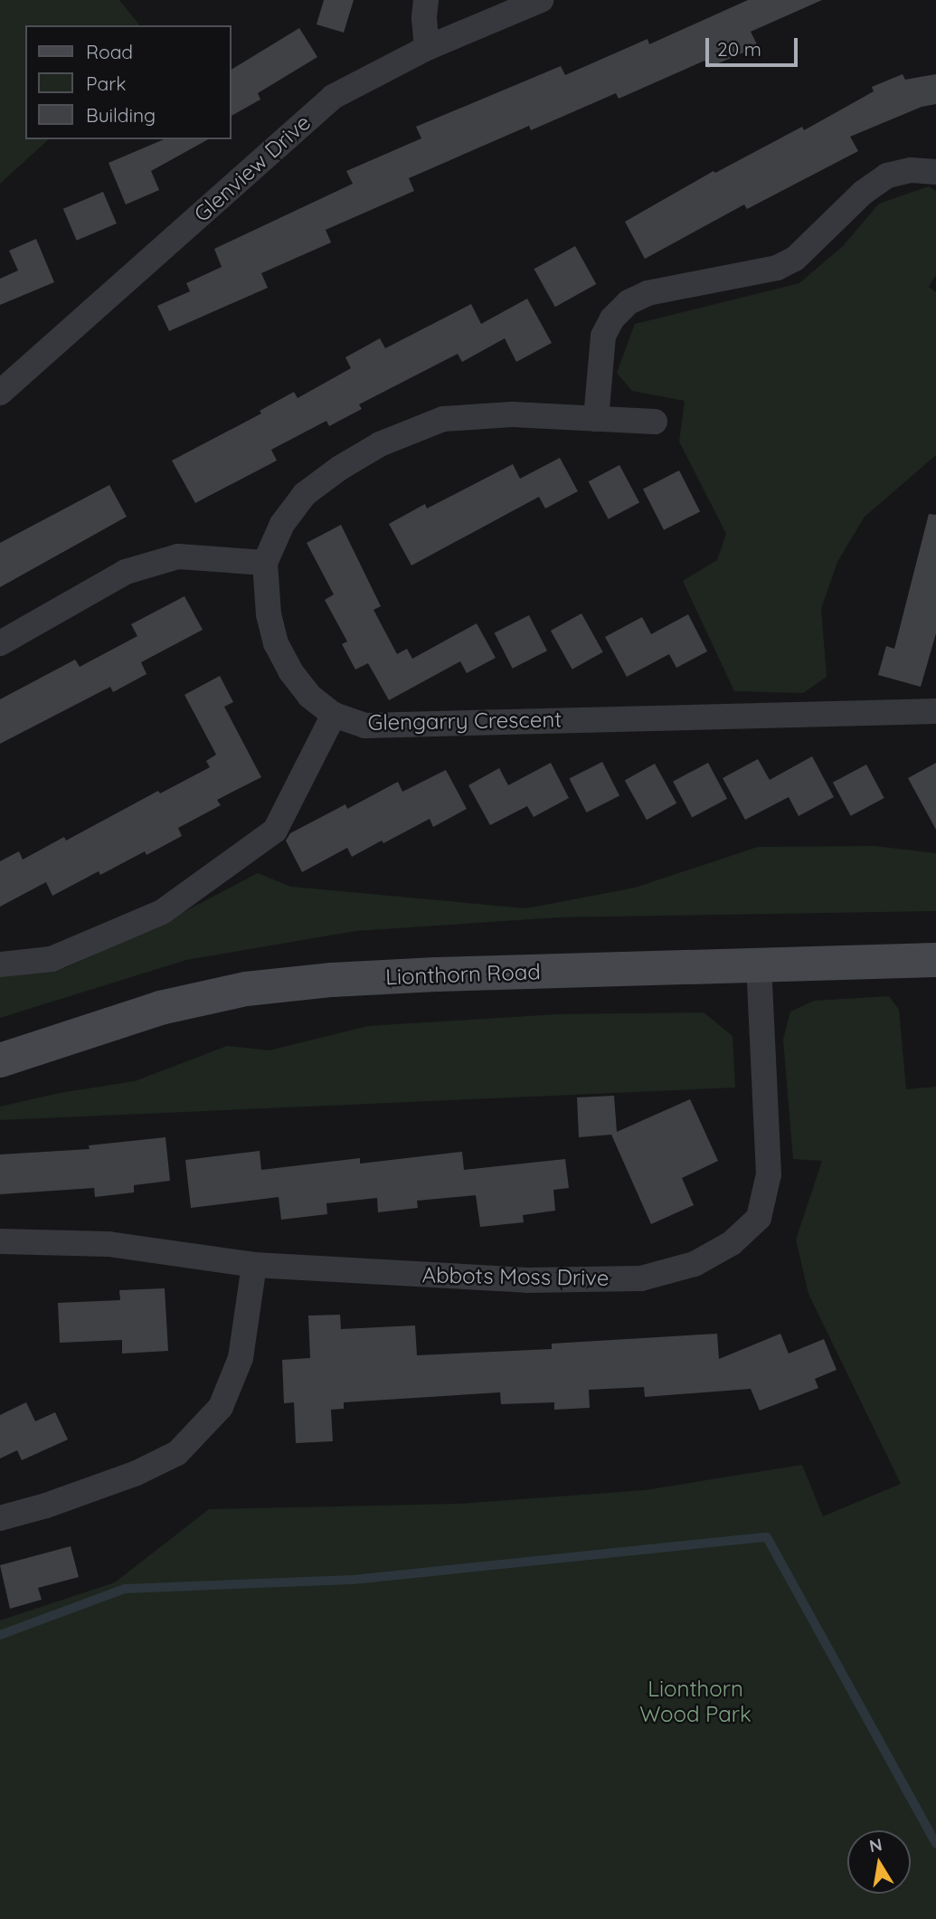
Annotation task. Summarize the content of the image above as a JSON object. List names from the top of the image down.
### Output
{
  "streets": {
    "street": [
      "Glenview Drive",
      "Glengarry Crescent",
      "Lionthorn Road",
      "Abbots Moss Drive"
    ]
  },
  "crossings": [
    ["Lionthorn Road", "Abbots Moss Drive"]
  ],
  "parks": ["Lionthorn Wood Park"],
  "legend": ["Road", "Park", "Building"],
  "scale_bar": "20 m",
  "north": "top"
}
